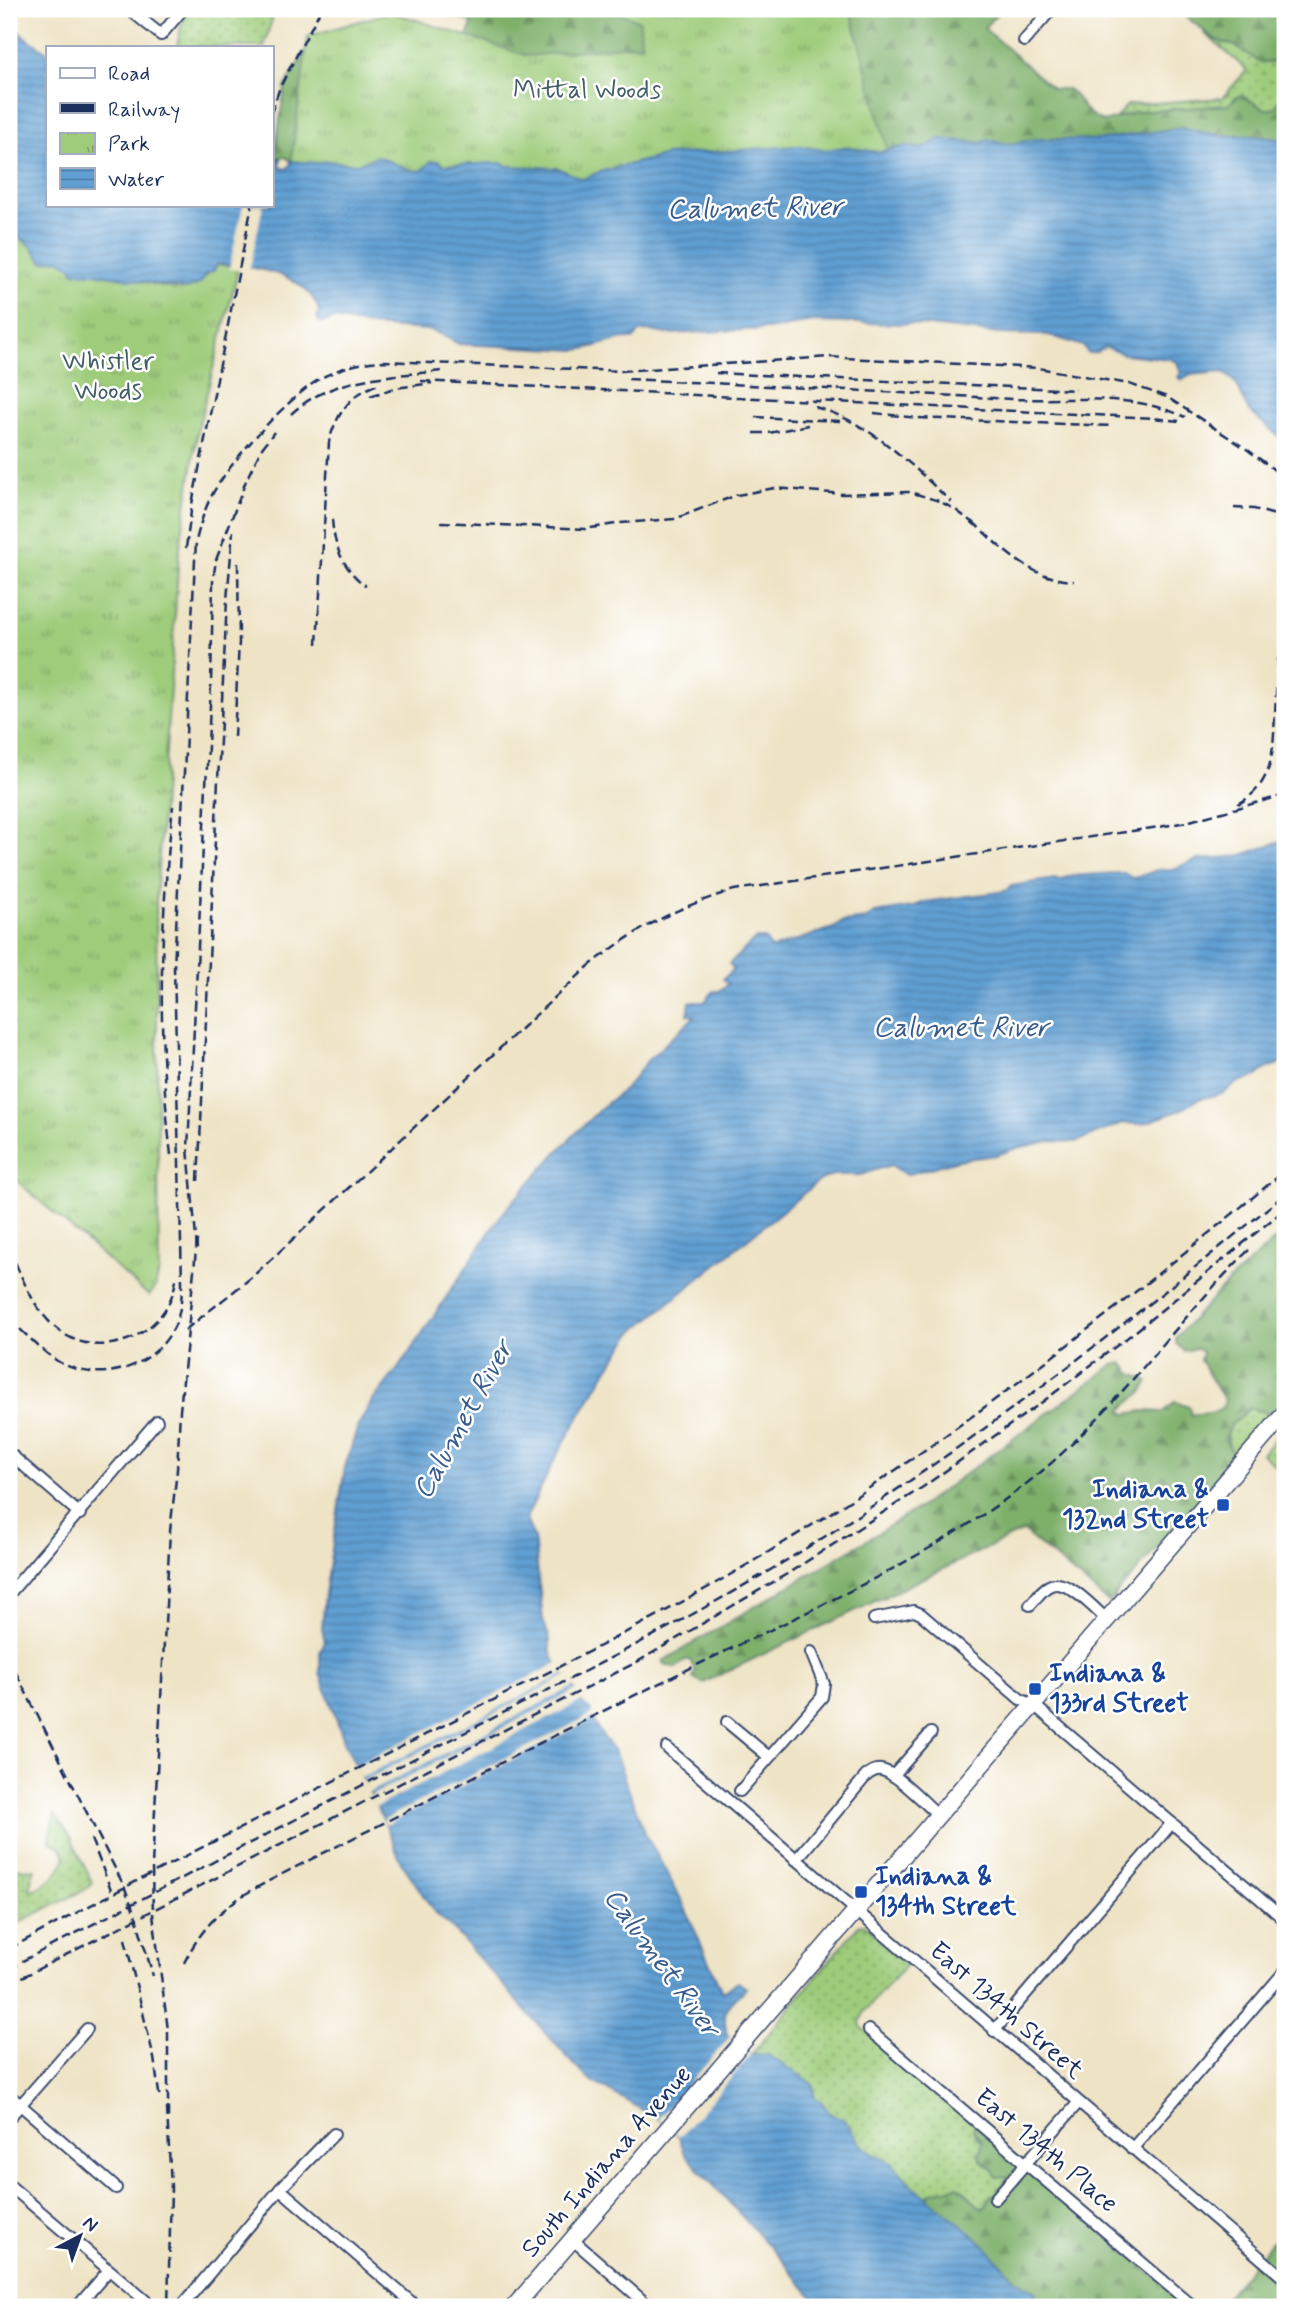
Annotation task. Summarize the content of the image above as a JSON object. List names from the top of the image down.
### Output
{
  "streets": {
    "main road": ["South Indiana Avenue"],
    "street": ["East 134th Street", "East 134th Place"]
  },
  "crossings": [
    ["East 134th Street", "South Indiana Avenue"]
  ],
  "water": ["Calumet River"],
  "parks": ["Mittal Woods", "Whistler Woods"],
  "places": {
    "transit": ["Indiana & 132nd Street", "Indiana & 133rd Street", "Indiana & 134th Street"]
  },
  "legend": [
    "Road",
    "Railway",
    "Park",
    "Water"
  ],
  "north": "top right"
}
